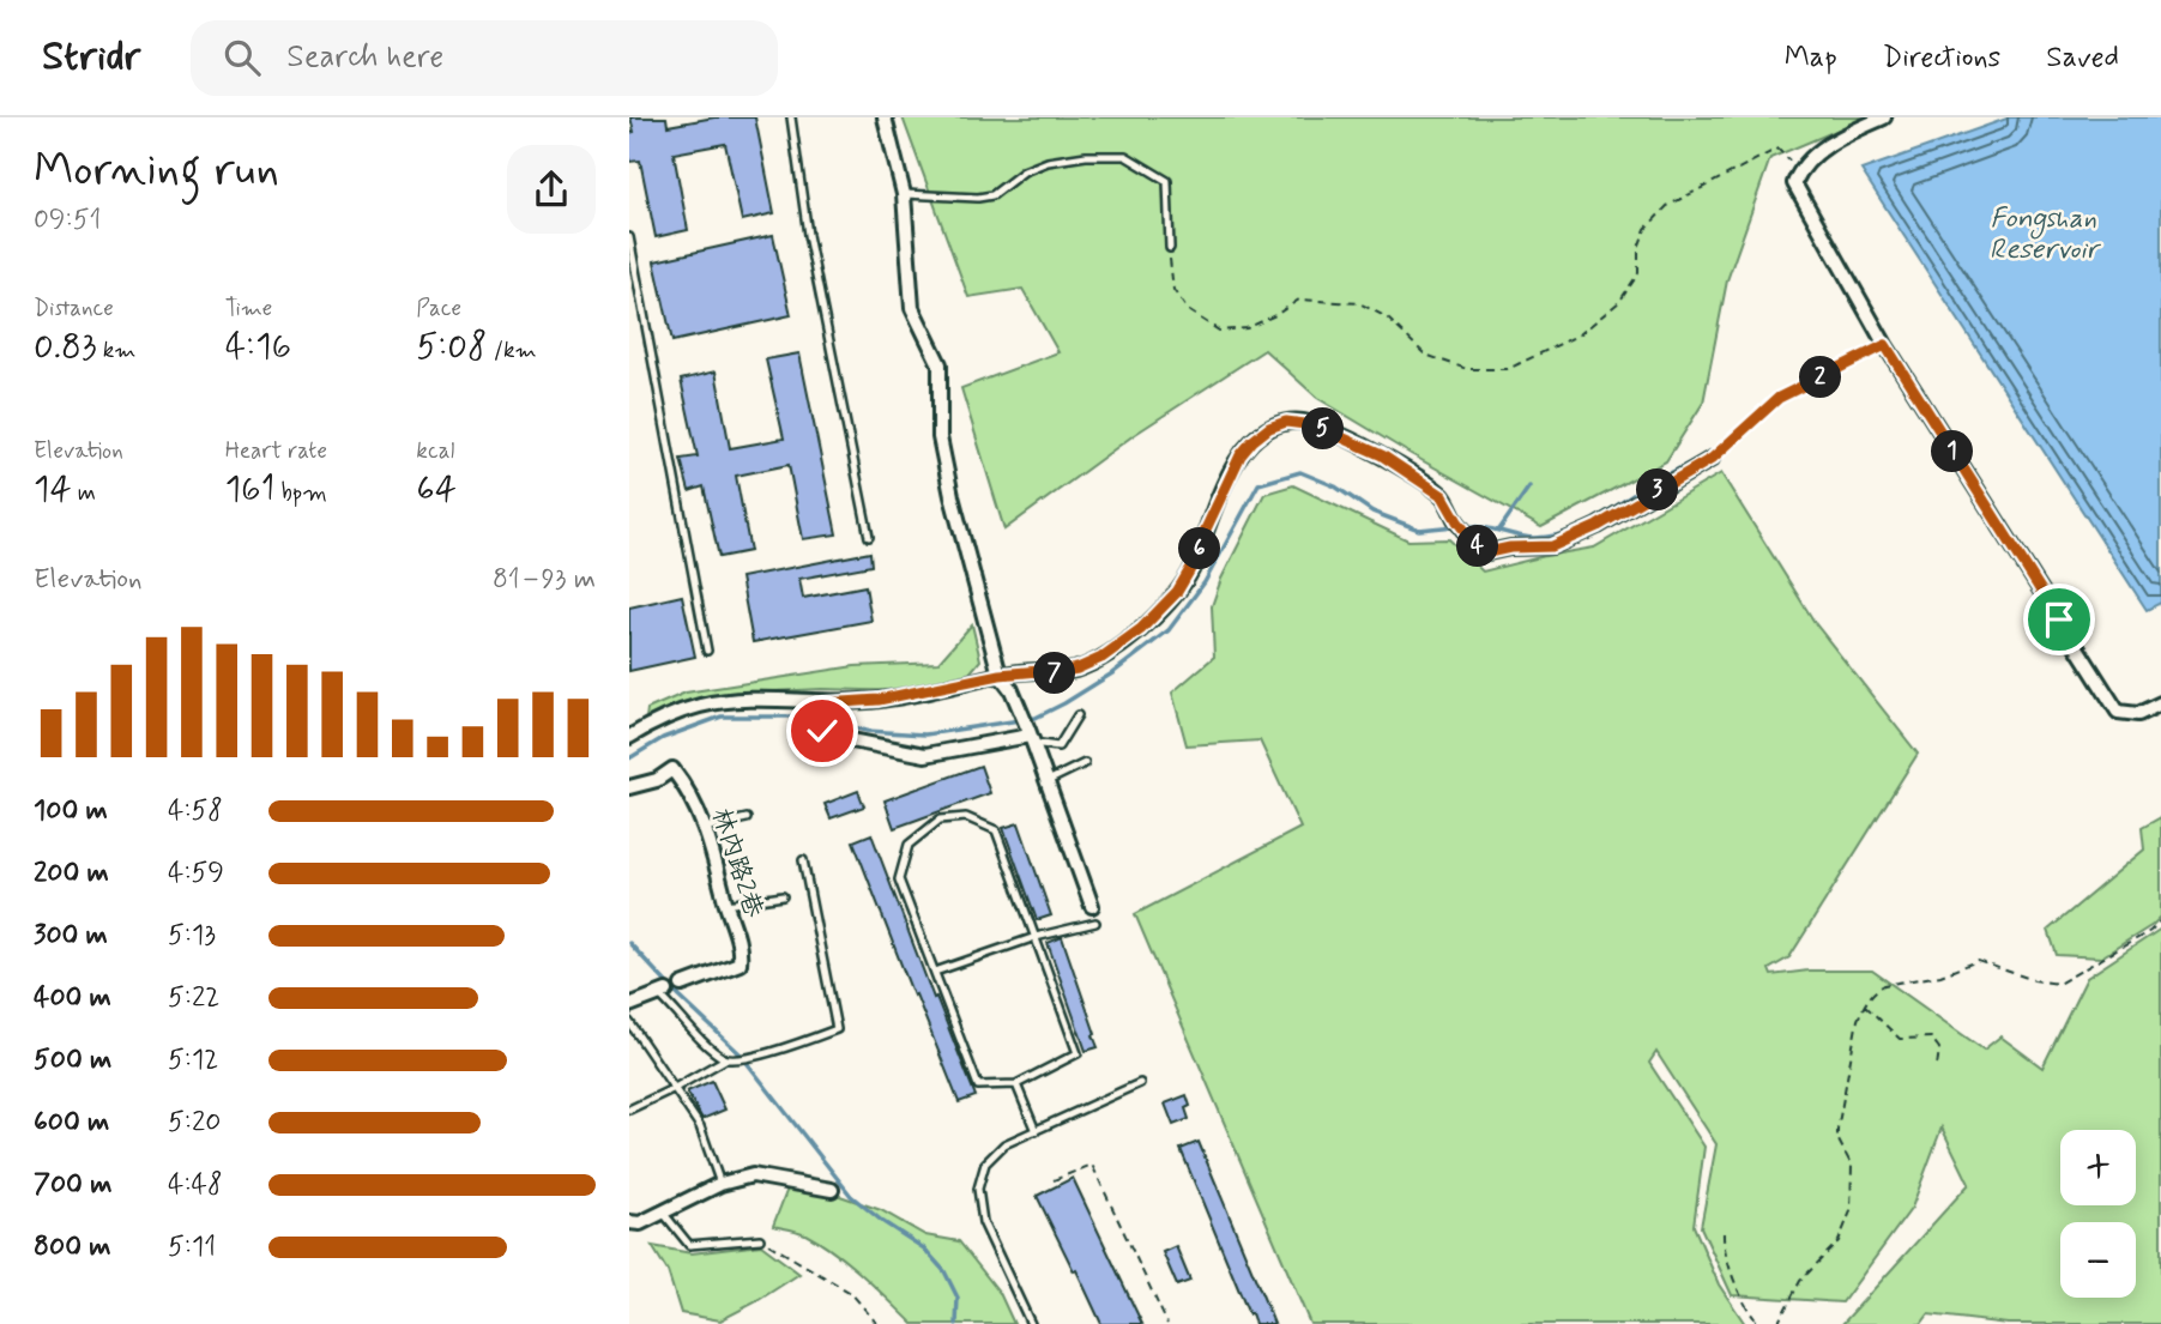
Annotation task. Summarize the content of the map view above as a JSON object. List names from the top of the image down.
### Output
{
  "streets": {
    "street": ["林內路2巷"]
  },
  "water": ["Fongshan Reservoir"],
  "page": {
    "header": "Stridr",
    "search": "Search here",
    "nav": ["Map", "Directions", "Saved"],
    "heading": ["Morning run", "09:51"],
    "stats": [
      ["Distance", "0.83 km"],
      ["Time", "4:16"],
      ["Pace", "5:08 /km"],
      ["Elevation", "14 m"],
      ["Heart rate", "161 bpm"],
      ["kcal", "64"]
    ],
    "pins": [
      "2",
      "5",
      "1",
      "3",
      "4",
      "6",
      "7"
    ],
    "chart": ["Elevation", "81–93 m"],
    "list": [
      {
        "name": "100 m",
        "note": "4:58"
      },
      {
        "name": "200 m",
        "note": "4:59"
      },
      {
        "name": "300 m",
        "note": "5:13"
      },
      {
        "name": "400 m",
        "note": "5:22"
      },
      {
        "name": "500 m",
        "note": "5:12"
      },
      {
        "name": "600 m",
        "note": "5:20"
      },
      {
        "name": "700 m",
        "note": "4:48"
      },
      {
        "name": "800 m",
        "note": "5:11"
      }
    ],
    "map_buttons": ["+", "−"]
  }
}
